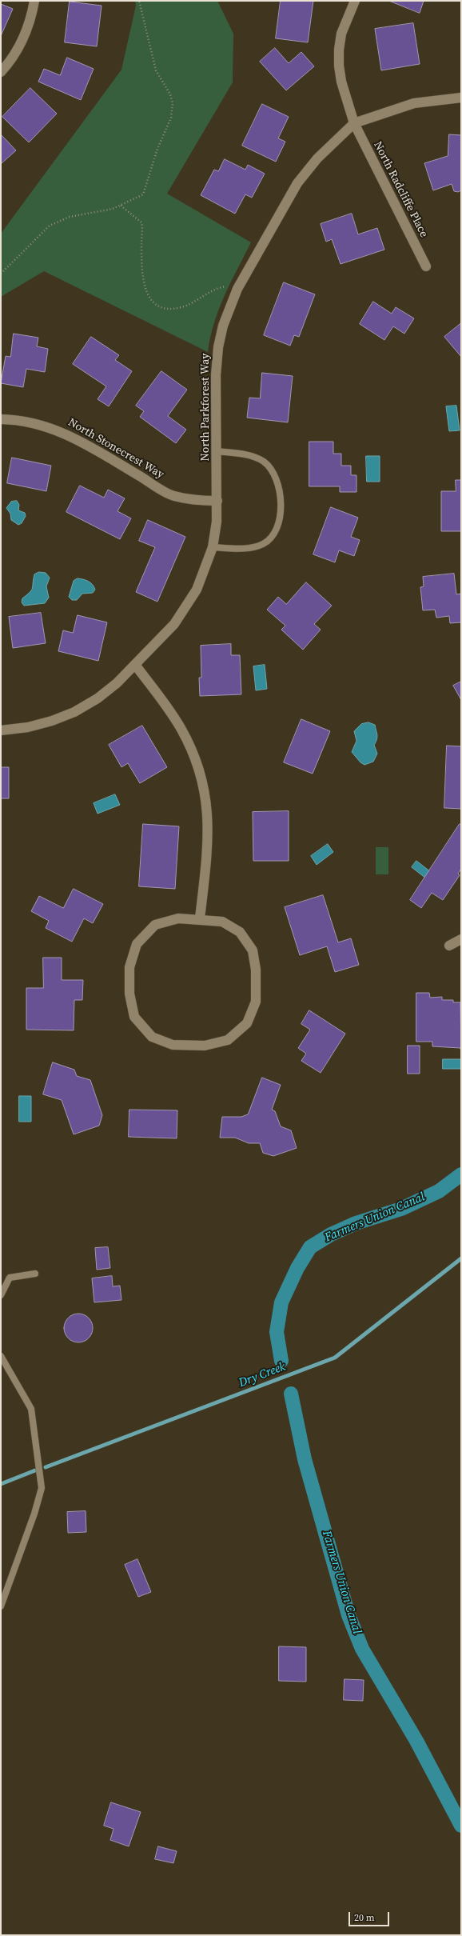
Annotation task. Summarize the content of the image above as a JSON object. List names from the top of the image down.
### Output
{
  "streets": {
    "street": ["North Radcliffe Place", "North Parkforest Way", "North Stonecrest Way"]
  },
  "crossings": [
    ["North Radcliffe Place", "North Parkforest Way"],
    ["North Parkforest Way", "North Stonecrest Way"]
  ],
  "water": ["Farmers Union Canal", "Dry Creek"],
  "scale_bar": "20 m"
}
